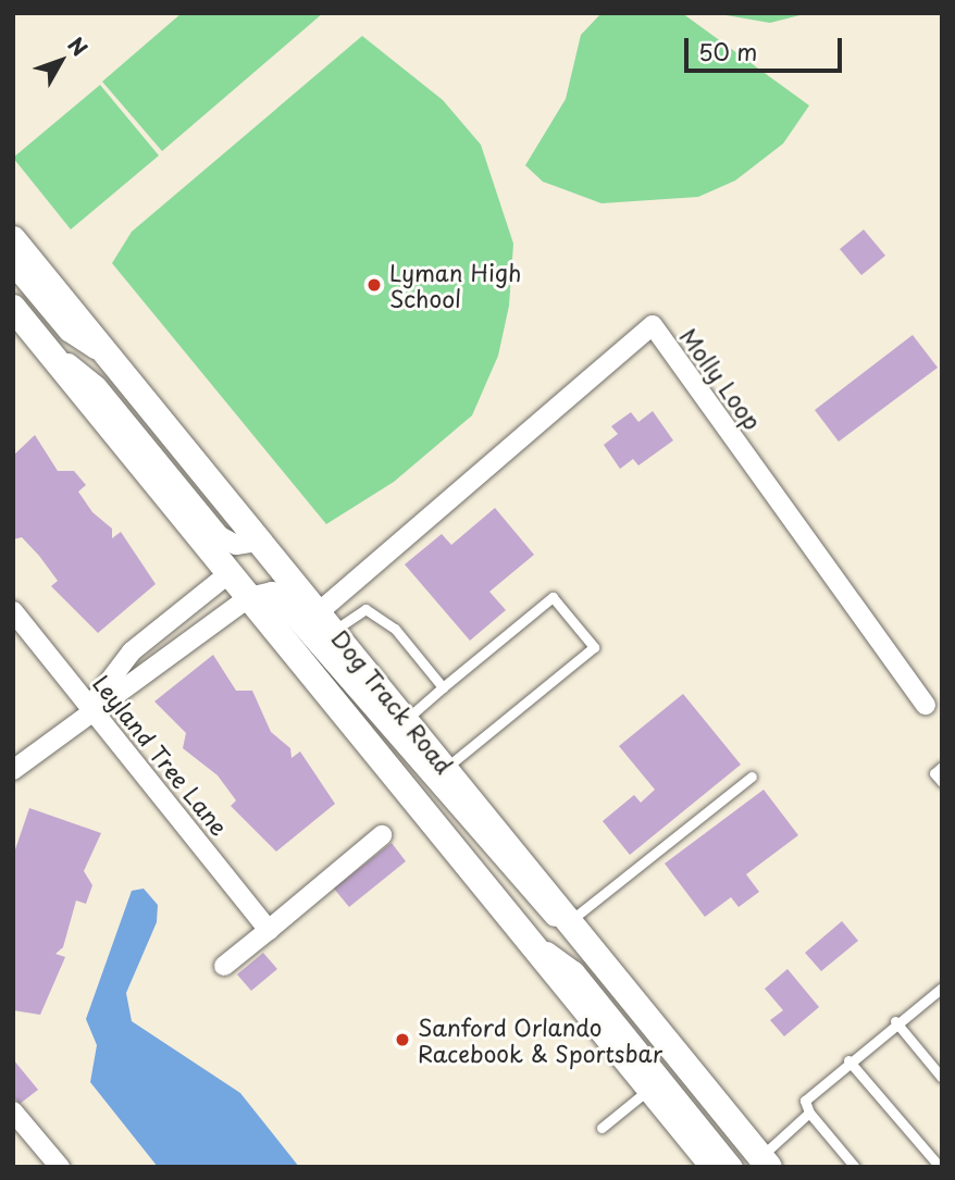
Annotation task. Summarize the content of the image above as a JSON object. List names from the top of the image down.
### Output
{
  "streets": {
    "main road": ["Dog Track Road"],
    "street": ["Molly Loop", "Leyland Tree Lane"]
  },
  "crossings": [
    ["Molly Loop", "Dog Track Road"]
  ],
  "places": ["Lyman High School", "Sanford Orlando Racebook & Sportsbar"],
  "scale_bar": "50 m",
  "north": "top right"
}
